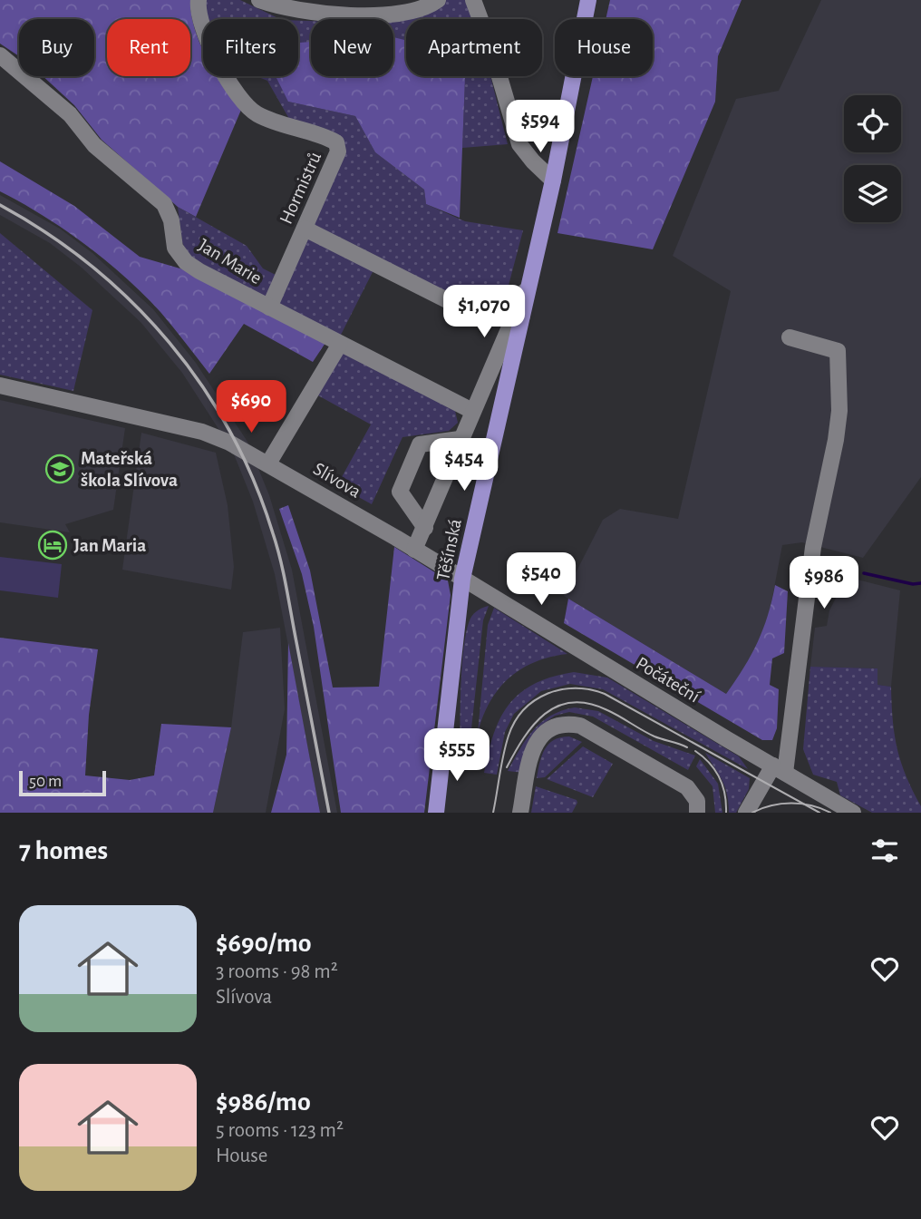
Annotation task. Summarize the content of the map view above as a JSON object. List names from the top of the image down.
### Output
{
  "streets": {
    "main road": ["Těšínská"],
    "street": [
      "Hormistrů",
      "Jan Marie",
      "Slívova",
      "Počáteční"
    ]
  },
  "crossings": [
    ["Hormistrů", "Jan Marie"],
    ["Slívova", "Těšínská"],
    ["Slívova", "Počáteční"],
    ["Těšínská", "Počáteční"]
  ],
  "places": {
    "school or university": ["Mateřská škola Slívova"],
    "hotel": ["Jan Maria"]
  },
  "scale_bar": "50 m",
  "page": {
    "chip": [
      "Buy",
      "Rent",
      "Filters",
      "New",
      "Apartment",
      "House"
    ],
    "price": [
      "$594",
      "$1,070",
      "$690",
      "$454",
      "$540",
      "$986",
      "$555"
    ],
    "scale": "50 m",
    "heading": "7 homes",
    "list": [
      {
        "name": "$690/mo",
        "note": "3 rooms · 98 m² · Slívova"
      },
      {
        "name": "$986/mo",
        "note": "5 rooms · 123 m² · House"
      }
    ]
  }
}
